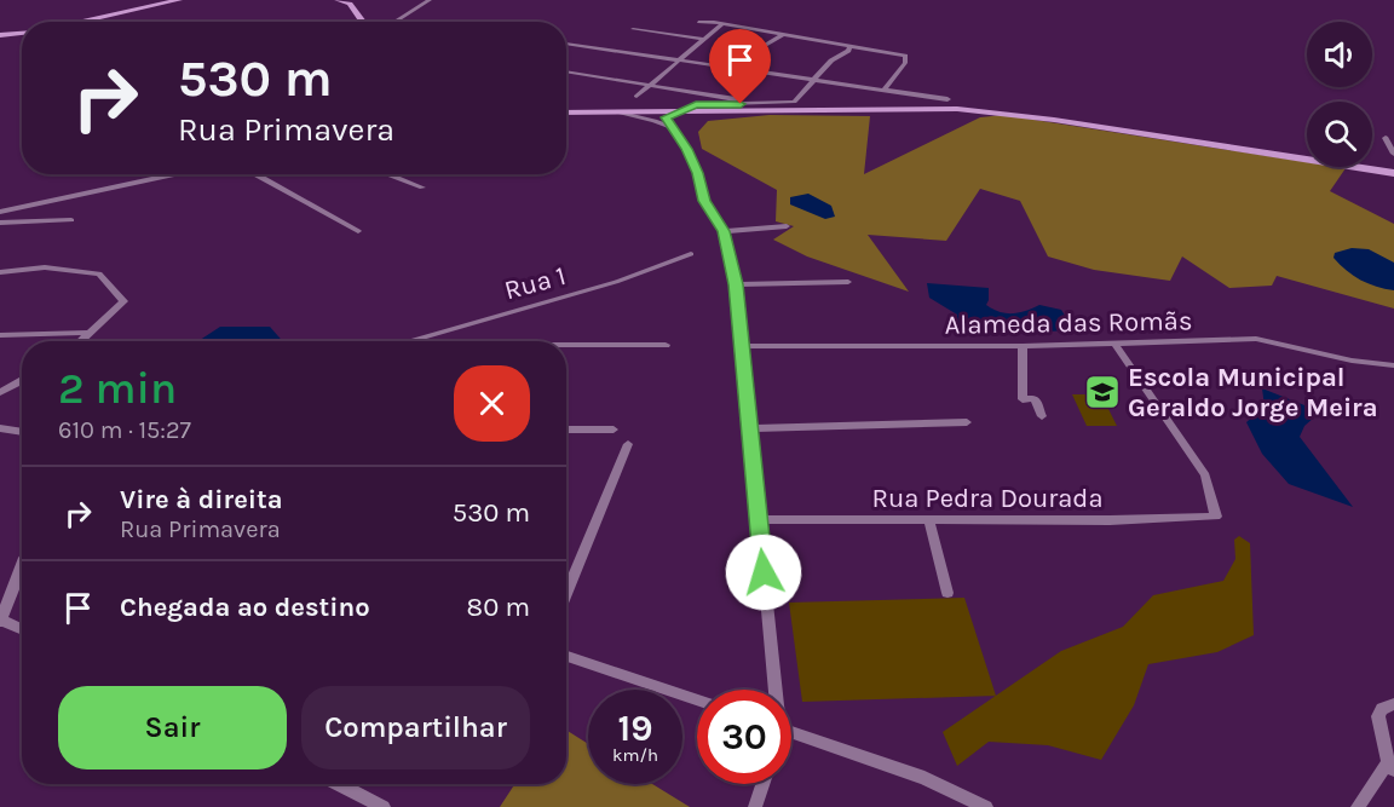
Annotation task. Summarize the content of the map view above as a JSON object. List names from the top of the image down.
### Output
{
  "streets": {
    "street": ["Rua 1", "Alameda das Romãs", "Rua Pedra Dourada"]
  },
  "crossings": [
    ["Alameda das Romãs", "Rua Pedra Dourada"]
  ],
  "places": {
    "school or university": ["Escola Municipal Geraldo Jorge Meira"]
  },
  "page": {
    "turn": ["530 m", "Rua Primavera"],
    "heading": ["2 min", "610 m · 15:27"],
    "list": [
      {
        "name": "Vire à direita",
        "note": "Rua Primavera",
        "value": "530 m"
      },
      {
        "name": "Chegada ao destino",
        "value": "80 m"
      }
    ],
    "buttons": ["Sair", "Compartilhar"],
    "speed": "19 km/h",
    "limit": "30"
  }
}
